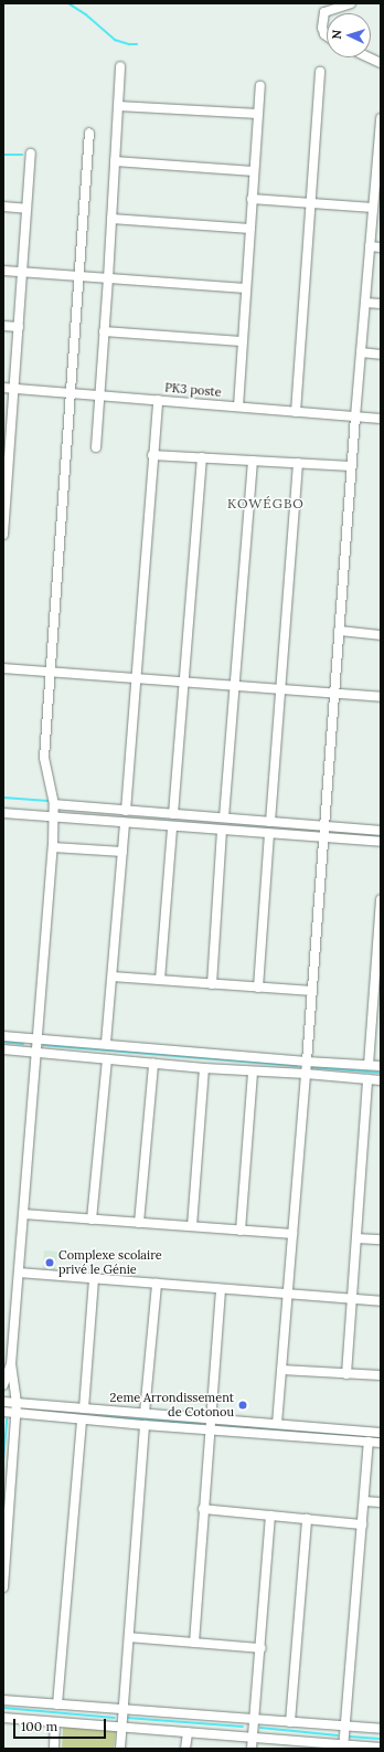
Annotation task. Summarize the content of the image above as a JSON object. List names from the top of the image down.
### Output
{
  "streets": {
    "street": ["PK3 poste"]
  },
  "districts": ["KOWÉGBO"],
  "places": ["Complexe scolaire privé le Génie", "2eme Arrondissement de Cotonou"],
  "scale_bar": "100 m",
  "north": "left"
}
